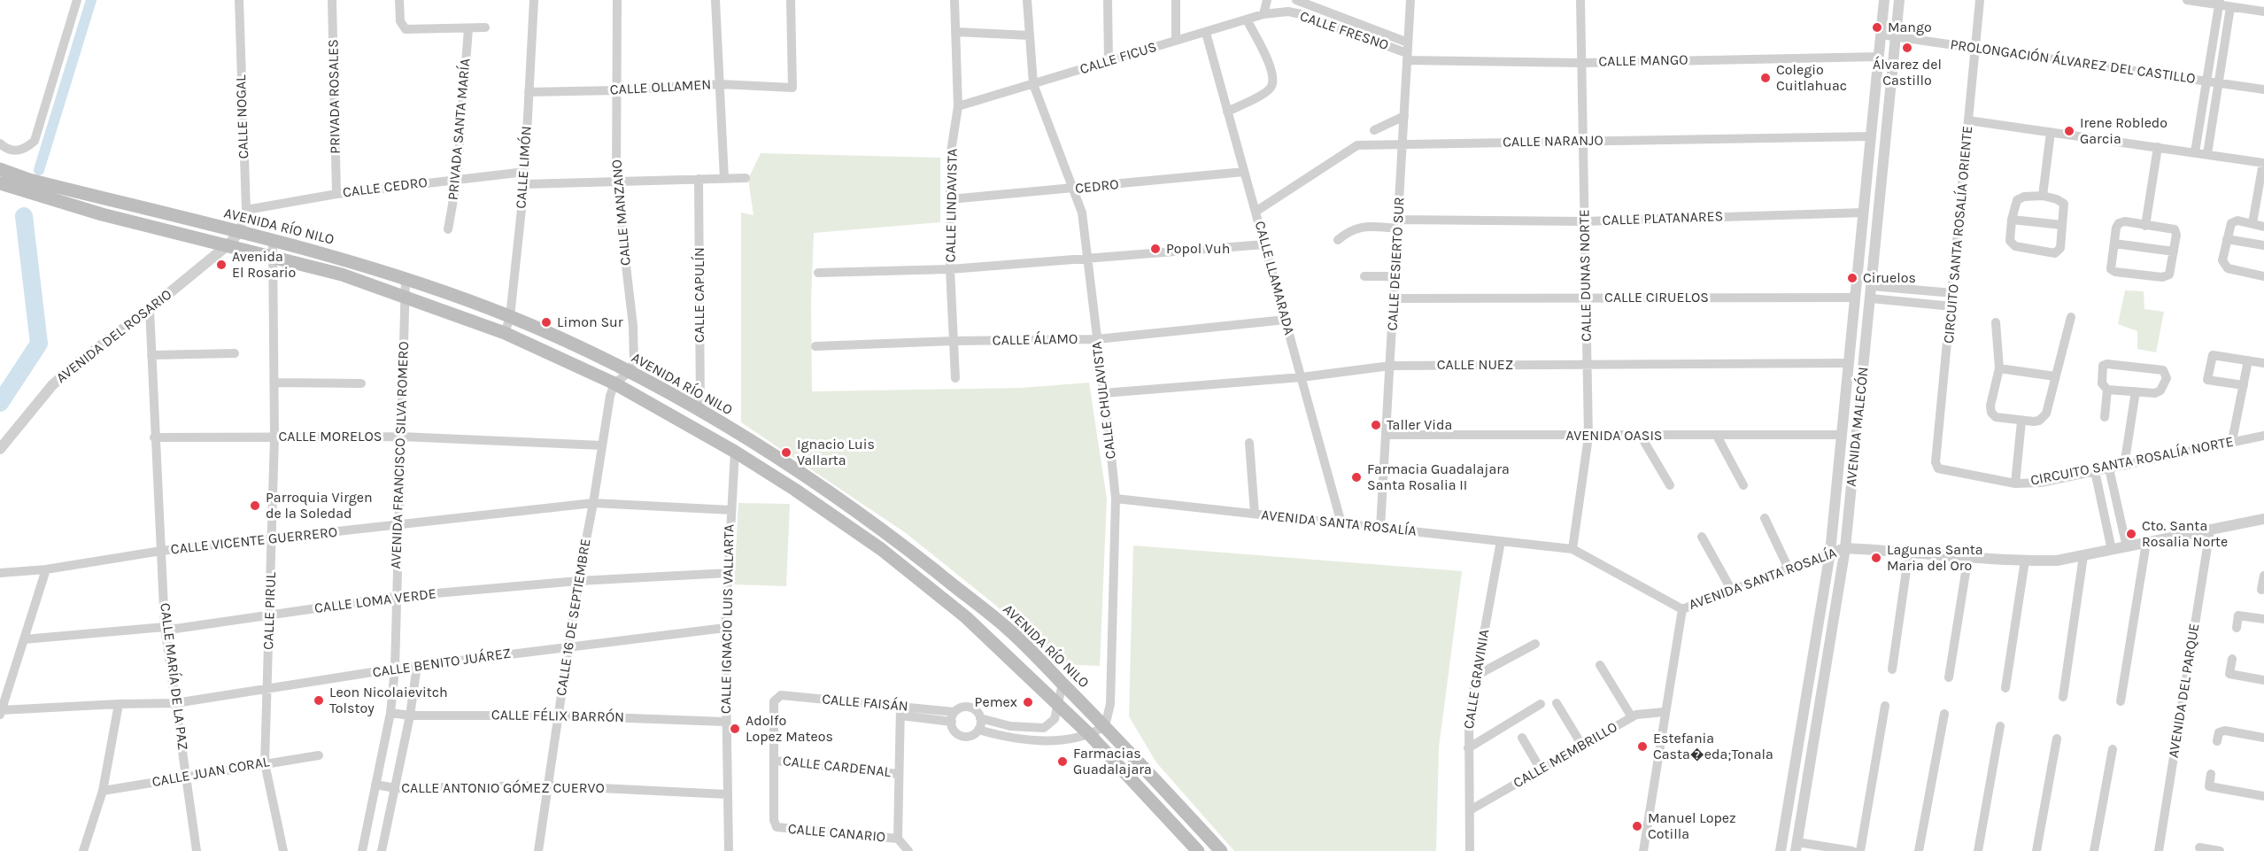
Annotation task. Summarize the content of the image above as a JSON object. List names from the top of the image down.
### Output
{
  "streets": {
    "main road": ["AVENIDA RÍO NILO"],
    "street": [
      "CALLE FRESNO",
      "CALLE FICUS",
      "CALLE MANGO",
      "PROLONGACIÓN ÁLVAREZ DEL CASTILLO",
      "CALLE OLLAMEN",
      "PRIVADA ROSALES",
      "CALLE NOGAL",
      "PRIVADA SANTA MARÍA",
      "CALLE NARANJO",
      "CALLE LIMÓN",
      "CEDRO",
      "CALLE CEDRO",
      "CALLE LINDAVISTA",
      "CALLE MANZANO",
      "CALLE PLATANARES",
      "CIRCUITO SANTA ROSALÍA ORIENTE",
      "CALLE DESIERTO SUR",
      "CALLE DUNAS NORTE",
      "CALLE LLAMARADA",
      "CALLE CAPULÍN",
      "CALLE CIRUELOS",
      "AVENIDA DEL ROSARIO",
      "CALLE ÁLAMO",
      "CALLE NUEZ",
      "CALLE CHULAVISTA",
      "AVENIDA MALECÓN",
      "AVENIDA OASIS",
      "CALLE MORELOS",
      "AVENIDA FRANCISCO SILVA ROMERO",
      "CIRCUITO SANTA ROSALÍA NORTE",
      "AVENIDA SANTA ROSALÍA",
      "CALLE VICENTE GUERRERO",
      "CALLE LOMA VERDE",
      "CALLE PIRUL",
      "CALLE 16 DE SEPTIEMBRE",
      "CALLE IGNACIO LUIS VALLARTA",
      "CALLE BENITO JUÁREZ",
      "CALLE MARÍA DE LA PAZ",
      "CALLE GRAVINIA",
      "AVENIDA DEL PARQUE",
      "CALLE FAISÁN",
      "CALLE FÉLIX BARRÓN",
      "CALLE MEMBRILLO",
      "CALLE CARDENAL",
      "CALLE JUAN CORAL",
      "CALLE ANTONIO GÓMEZ CUERVO",
      "CALLE CANARIO"
    ]
  },
  "crossings": [
    ["CALLE FRESNO", "CALLE FICUS"],
    ["CALLE FRESNO", "CALLE MANGO"],
    ["CALLE FRESNO", "CALLE DESIERTO SUR"],
    ["CALLE FICUS", "CALLE LINDAVISTA"],
    ["CALLE FICUS", "CALLE LLAMARADA"],
    ["CALLE FICUS", "CALLE CHULAVISTA"],
    ["CALLE MANGO", "CALLE DESIERTO SUR"],
    ["CALLE MANGO", "CALLE DUNAS NORTE"],
    ["CALLE MANGO", "AVENIDA MALECÓN"],
    ["PROLONGACIÓN ÁLVAREZ DEL CASTILLO", "CIRCUITO SANTA ROSALÍA ORIENTE"],
    ["PROLONGACIÓN ÁLVAREZ DEL CASTILLO", "AVENIDA MALECÓN"],
    ["CALLE OLLAMEN", "CALLE LIMÓN"],
    ["CALLE OLLAMEN", "CALLE MANZANO"],
    ["PRIVADA ROSALES", "CALLE CEDRO"],
    ["CALLE NOGAL", "CALLE CEDRO"],
    ["CALLE NOGAL", "AVENIDA RÍO NILO"],
    ["CALLE NOGAL", "AVENIDA DEL ROSARIO"],
    ["PRIVADA SANTA MARÍA", "CALLE CEDRO"],
    ["CALLE NARANJO", "CALLE DESIERTO SUR"],
    ["CALLE NARANJO", "CALLE DUNAS NORTE"],
    ["CALLE NARANJO", "CALLE LLAMARADA"],
    ["CALLE NARANJO", "AVENIDA MALECÓN"],
    ["CALLE LIMÓN", "CALLE CEDRO"],
    ["CALLE LIMÓN", "AVENIDA RÍO NILO"],
    ["CEDRO", "CALLE LINDAVISTA"],
    ["CEDRO", "CALLE LLAMARADA"],
    ["CEDRO", "CALLE CHULAVISTA"],
    ["CALLE LINDAVISTA", "CALLE ÁLAMO"],
    ["CALLE MANZANO", "AVENIDA RÍO NILO"],
    ["CALLE PLATANARES", "CALLE DESIERTO SUR"],
    ["CALLE PLATANARES", "CALLE DUNAS NORTE"],
    ["CALLE PLATANARES", "AVENIDA MALECÓN"],
    ["AVENIDA RÍO NILO", "CALLE CAPULÍN"],
    ["AVENIDA RÍO NILO", "AVENIDA DEL ROSARIO"],
    ["AVENIDA RÍO NILO", "CALLE CHULAVISTA"],
    ["AVENIDA RÍO NILO", "AVENIDA FRANCISCO SILVA ROMERO"],
    ["AVENIDA RÍO NILO", "CALLE PIRUL"],
    ["AVENIDA RÍO NILO", "CALLE 16 DE SEPTIEMBRE"],
    ["AVENIDA RÍO NILO", "CALLE IGNACIO LUIS VALLARTA"],
    ["CIRCUITO SANTA ROSALÍA ORIENTE", "CIRCUITO SANTA ROSALÍA NORTE"],
    ["CALLE DESIERTO SUR", "CALLE CIRUELOS"],
    ["CALLE DESIERTO SUR", "CALLE NUEZ"],
    ["CALLE DESIERTO SUR", "AVENIDA OASIS"],
    ["CALLE DESIERTO SUR", "AVENIDA SANTA ROSALÍA"],
    ["CALLE DUNAS NORTE", "CALLE CIRUELOS"],
    ["CALLE DUNAS NORTE", "CALLE NUEZ"],
    ["CALLE DUNAS NORTE", "AVENIDA OASIS"],
    ["CALLE DUNAS NORTE", "AVENIDA SANTA ROSALÍA"],
    ["CALLE LLAMARADA", "CALLE ÁLAMO"],
    ["CALLE LLAMARADA", "CALLE NUEZ"],
    ["CALLE LLAMARADA", "AVENIDA SANTA ROSALÍA"],
    ["CALLE CIRUELOS", "AVENIDA MALECÓN"],
    ["AVENIDA DEL ROSARIO", "CALLE MARÍA DE LA PAZ"],
    ["CALLE ÁLAMO", "CALLE CHULAVISTA"],
    ["CALLE NUEZ", "CALLE CHULAVISTA"],
    ["CALLE NUEZ", "AVENIDA MALECÓN"],
    ["CALLE CHULAVISTA", "AVENIDA SANTA ROSALÍA"],
    ["AVENIDA MALECÓN", "AVENIDA OASIS"],
    ["AVENIDA MALECÓN", "AVENIDA SANTA ROSALÍA"],
    ["CALLE MORELOS", "AVENIDA FRANCISCO SILVA ROMERO"],
    ["CALLE MORELOS", "CALLE PIRUL"],
    ["CALLE MORELOS", "CALLE 16 DE SEPTIEMBRE"],
    ["CALLE MORELOS", "CALLE MARÍA DE LA PAZ"],
    ["AVENIDA FRANCISCO SILVA ROMERO", "CALLE VICENTE GUERRERO"],
    ["AVENIDA FRANCISCO SILVA ROMERO", "CALLE LOMA VERDE"],
    ["AVENIDA FRANCISCO SILVA ROMERO", "CALLE BENITO JUÁREZ"],
    ["AVENIDA FRANCISCO SILVA ROMERO", "CALLE FÉLIX BARRÓN"],
    ["AVENIDA FRANCISCO SILVA ROMERO", "CALLE ANTONIO GÓMEZ CUERVO"],
    ["AVENIDA SANTA ROSALÍA", "CALLE GRAVINIA"],
    ["AVENIDA SANTA ROSALÍA", "AVENIDA DEL PARQUE"],
    ["CALLE VICENTE GUERRERO", "CALLE PIRUL"],
    ["CALLE VICENTE GUERRERO", "CALLE 16 DE SEPTIEMBRE"],
    ["CALLE VICENTE GUERRERO", "CALLE IGNACIO LUIS VALLARTA"],
    ["CALLE VICENTE GUERRERO", "CALLE MARÍA DE LA PAZ"],
    ["CALLE LOMA VERDE", "CALLE PIRUL"],
    ["CALLE LOMA VERDE", "CALLE 16 DE SEPTIEMBRE"],
    ["CALLE LOMA VERDE", "CALLE IGNACIO LUIS VALLARTA"],
    ["CALLE LOMA VERDE", "CALLE MARÍA DE LA PAZ"],
    ["CALLE PIRUL", "CALLE BENITO JUÁREZ"],
    ["CALLE PIRUL", "CALLE JUAN CORAL"],
    ["CALLE 16 DE SEPTIEMBRE", "CALLE BENITO JUÁREZ"],
    ["CALLE 16 DE SEPTIEMBRE", "CALLE FÉLIX BARRÓN"],
    ["CALLE 16 DE SEPTIEMBRE", "CALLE ANTONIO GÓMEZ CUERVO"],
    ["CALLE IGNACIO LUIS VALLARTA", "CALLE BENITO JUÁREZ"],
    ["CALLE IGNACIO LUIS VALLARTA", "CALLE FÉLIX BARRÓN"],
    ["CALLE IGNACIO LUIS VALLARTA", "CALLE ANTONIO GÓMEZ CUERVO"],
    ["CALLE BENITO JUÁREZ", "CALLE MARÍA DE LA PAZ"],
    ["CALLE MARÍA DE LA PAZ", "CALLE JUAN CORAL"],
    ["CALLE GRAVINIA", "CALLE MEMBRILLO"],
    ["CALLE FAISÁN", "CALLE CARDENAL"],
    ["CALLE FAISÁN", "CALLE CANARIO"],
    ["CALLE CARDENAL", "CALLE CANARIO"]
  ],
  "places": [
    "Mango",
    "Álvarez del Castillo",
    "Colegio Cuitlahuac",
    "Irene Robledo Garcia",
    "Popol Vuh",
    "Avenida El Rosario",
    "Ciruelos",
    "Limon Sur",
    "Taller Vida",
    "Ignacio Luis Vallarta",
    "Farmacia Guadalajara Santa Rosalia II",
    "Parroquia Virgen de la Soledad",
    "Cto. Santa Rosalia Norte",
    "Lagunas Santa Maria del Oro",
    "Leon Nicolaievitch Tolstoy",
    "Pemex",
    "Adolfo Lopez Mateos",
    "Estefania Casta�eda;Tonala",
    "Farmacias Guadalajara",
    "Manuel Lopez Cotilla"
  ]
}
